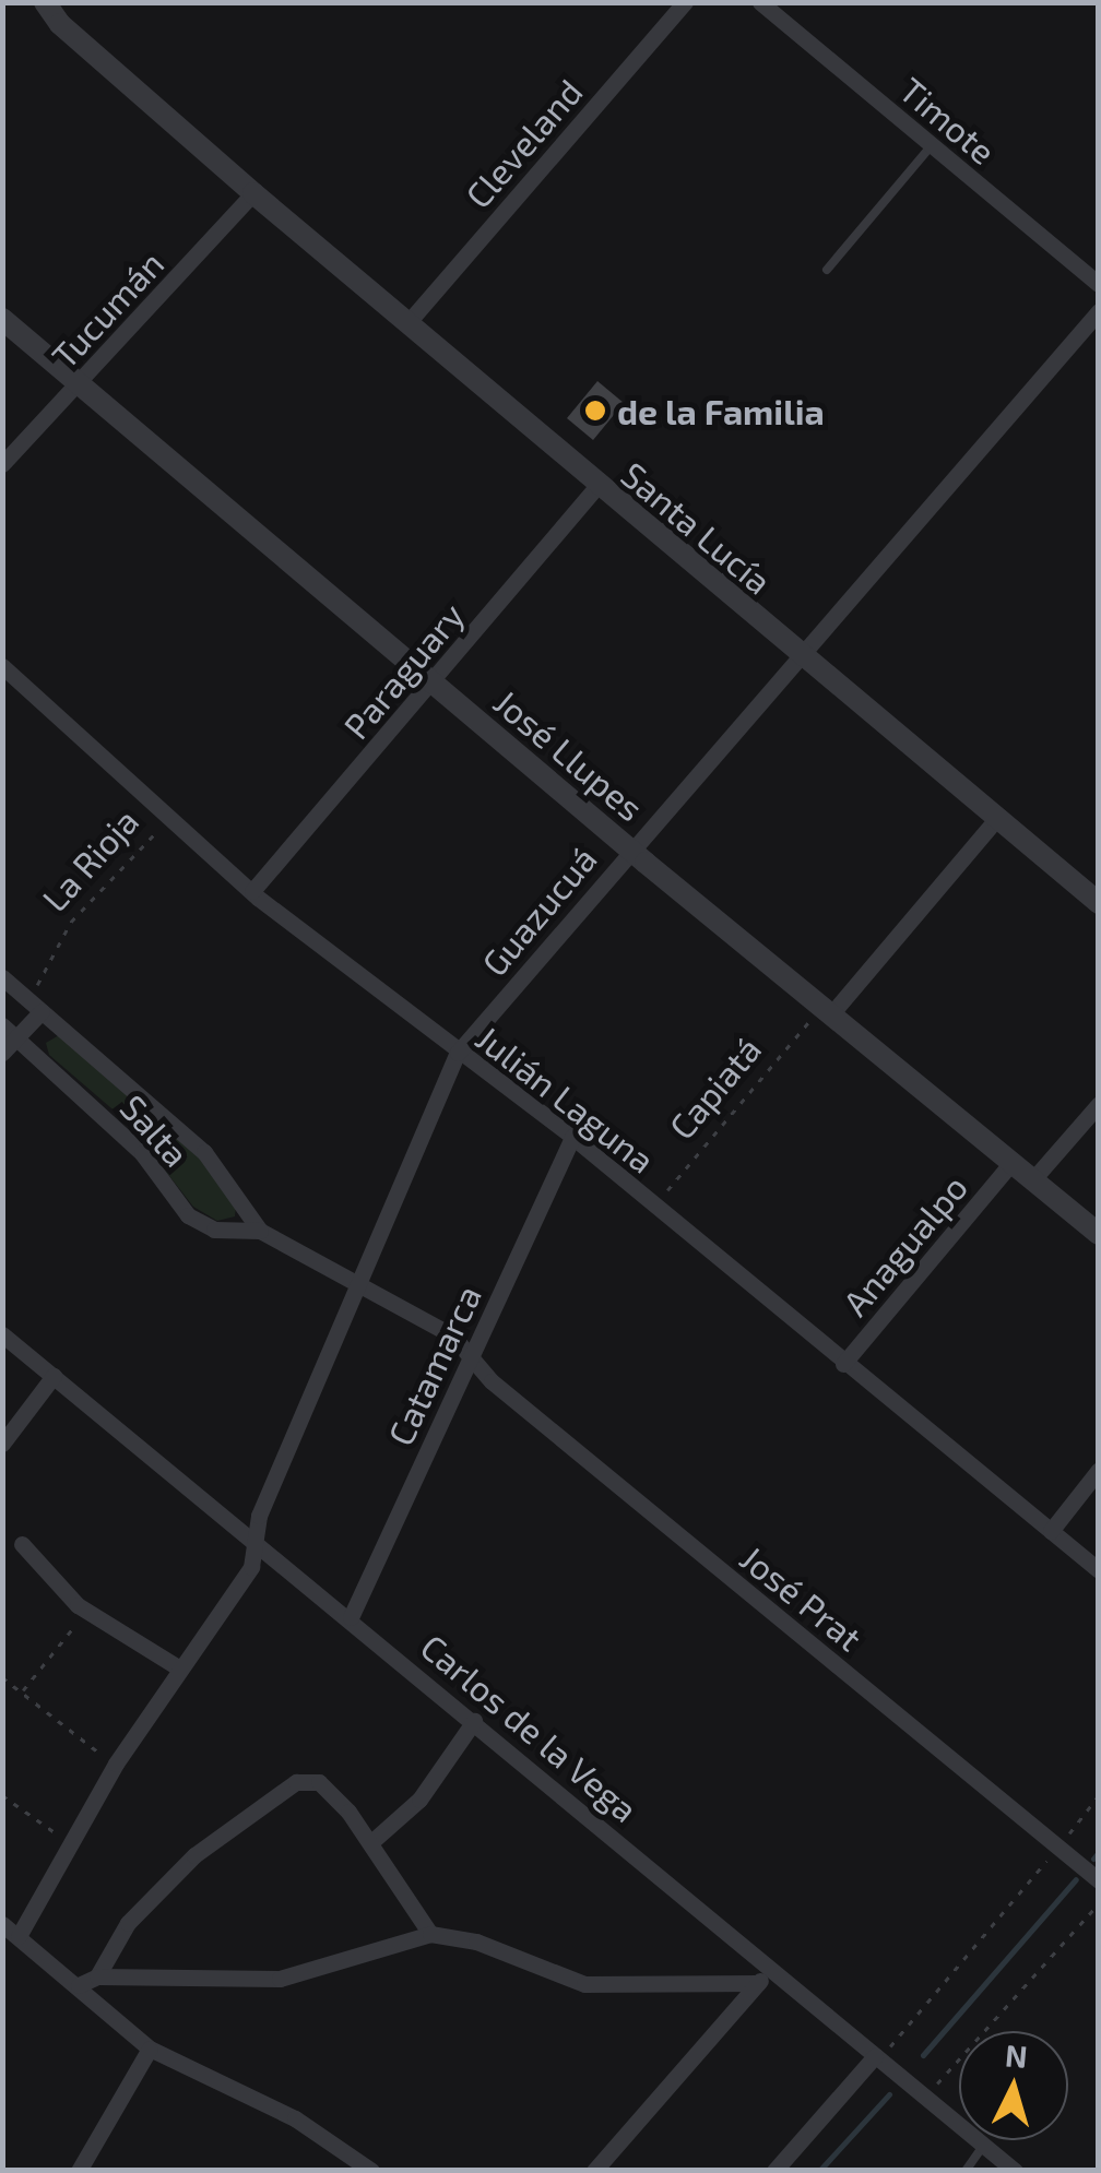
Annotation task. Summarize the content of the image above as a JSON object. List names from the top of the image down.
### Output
{
  "streets": {
    "street": [
      "Timote",
      "Cleveland",
      "Tucumán",
      "Santa Lucía",
      "Paraguary",
      "José Llupes",
      "Guazucuá",
      "Julián Laguna",
      "Salta",
      "Anagualpo",
      "Catamarca",
      "José Prat",
      "Carlos de la Vega"
    ],
    "path": ["La Rioja", "Capiatá"]
  },
  "crossings": [
    ["Cleveland", "Santa Lucía"],
    ["Tucumán", "Santa Lucía"],
    ["Tucumán", "José Llupes"],
    ["Santa Lucía", "Paraguary"],
    ["Santa Lucía", "Guazucuá"],
    ["Paraguary", "José Llupes"],
    ["Paraguary", "Julián Laguna"],
    ["José Llupes", "Guazucuá"],
    ["José Llupes", "Capiatá"],
    ["José Llupes", "Anagualpo"],
    ["La Rioja", "Julián Laguna"],
    ["La Rioja", "Salta"],
    ["Guazucuá", "Julián Laguna"],
    ["Guazucuá", "Salta"],
    ["Guazucuá", "Carlos de la Vega"],
    ["Capiatá", "Julián Laguna"],
    ["Julián Laguna", "Anagualpo"],
    ["Julián Laguna", "Catamarca"],
    ["Salta", "Catamarca"],
    ["Salta", "José Prat"],
    ["Catamarca", "José Prat"],
    ["Catamarca", "Carlos de la Vega"]
  ],
  "places": ["de la Familia"],
  "north": "top"
}
